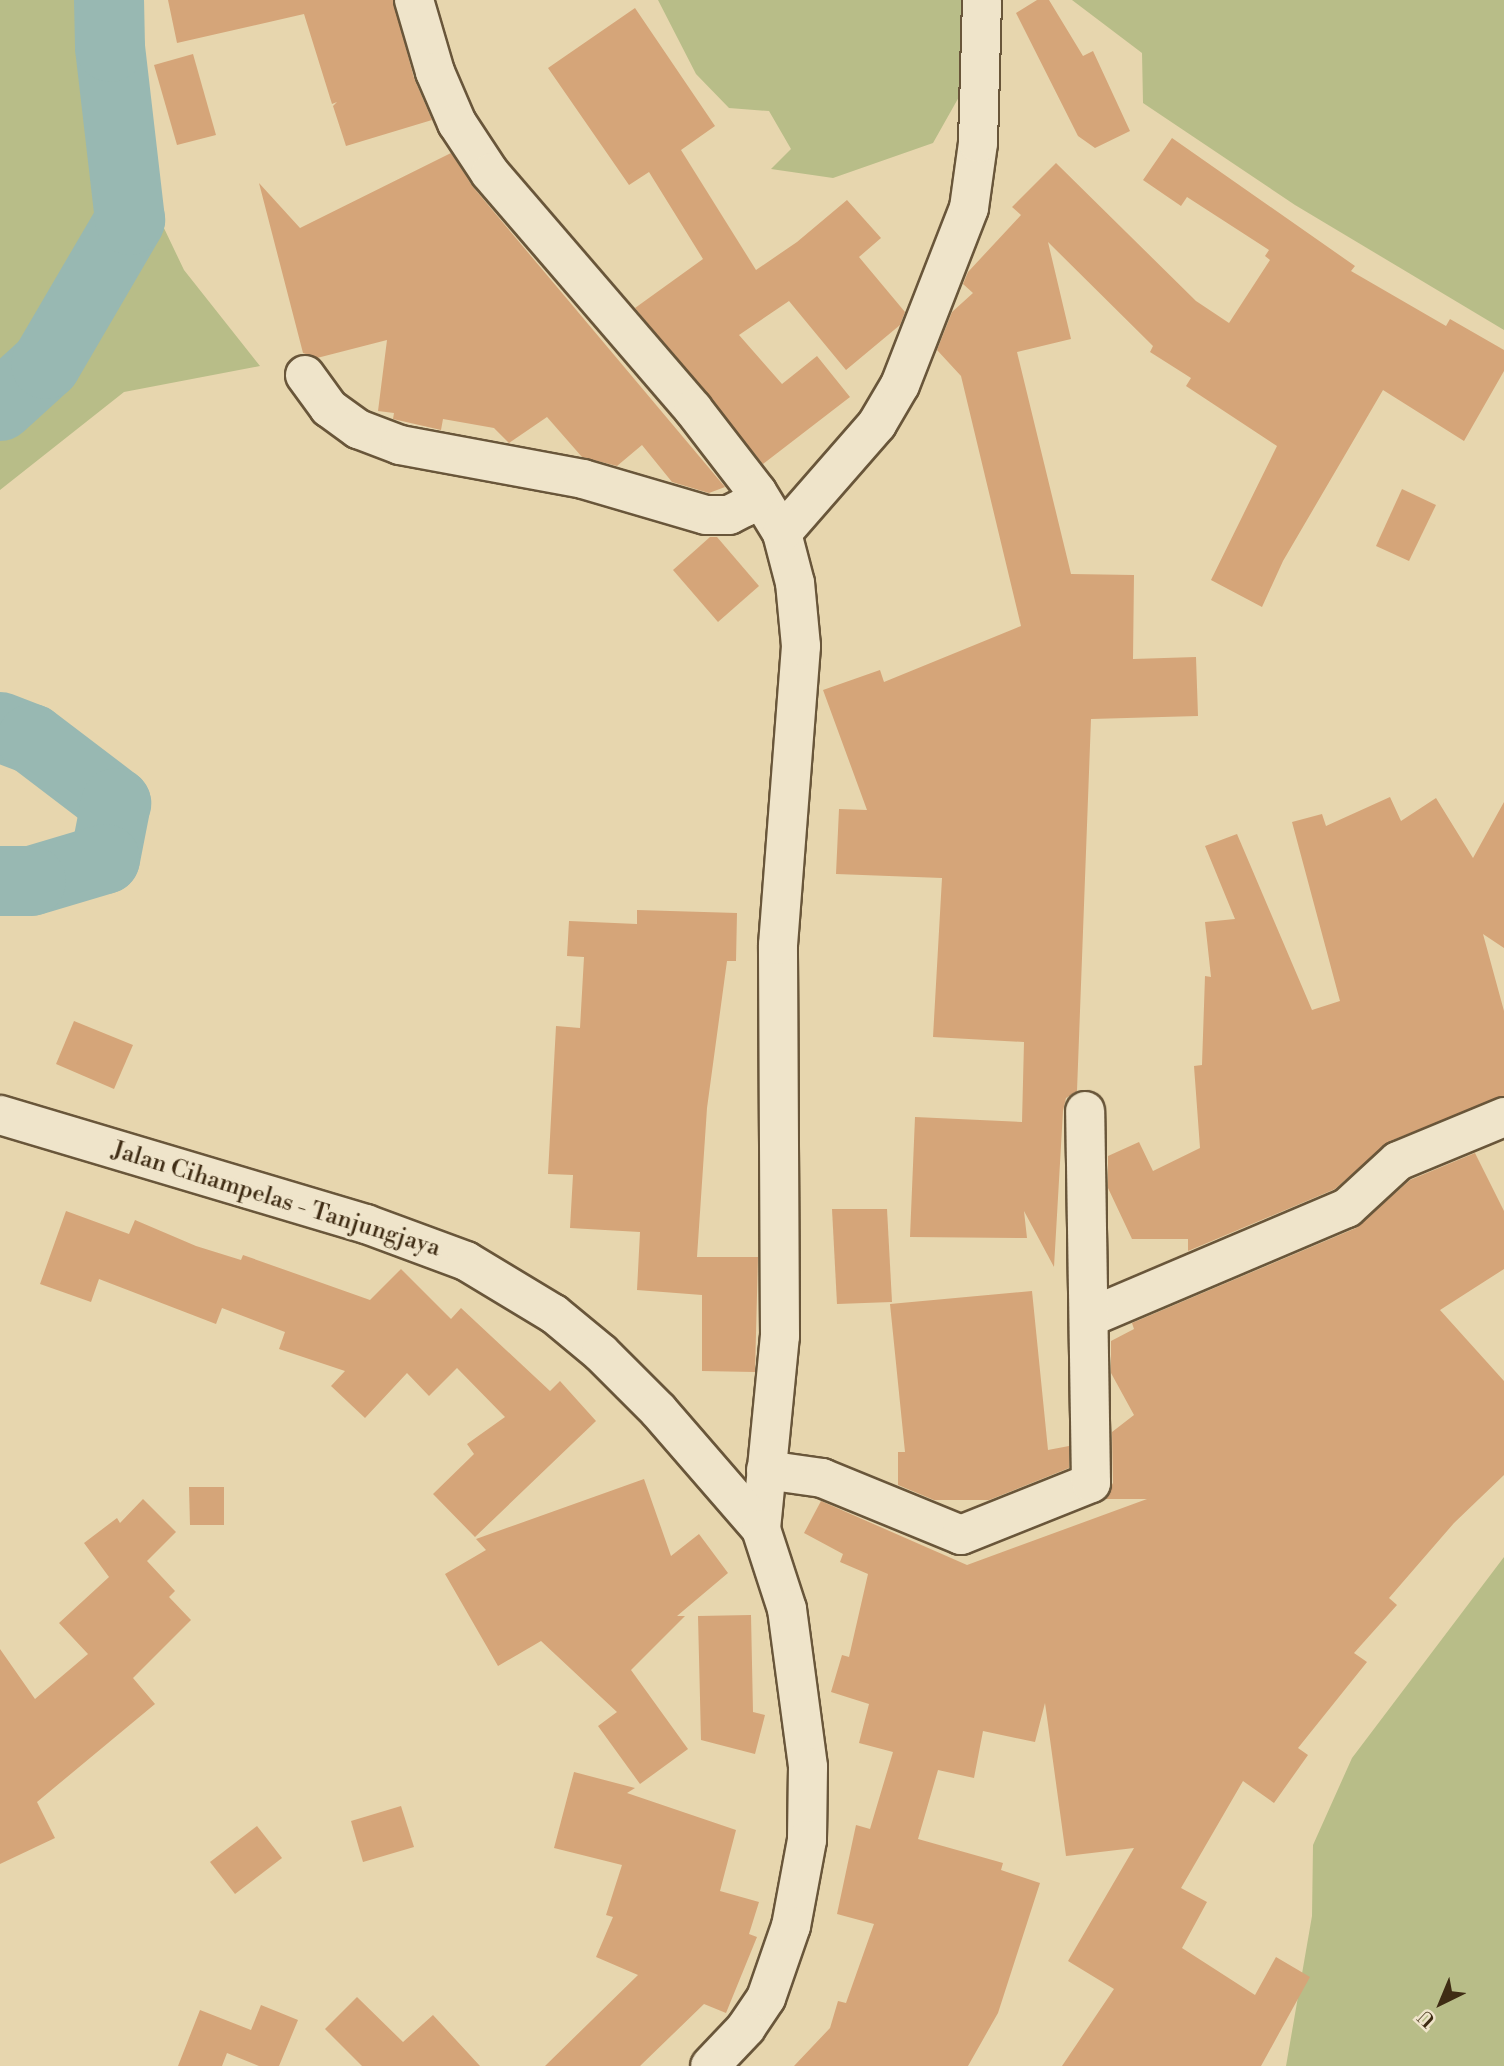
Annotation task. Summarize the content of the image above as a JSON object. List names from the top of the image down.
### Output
{
  "streets": {
    "street": ["Jalan Cihampelas - Tanjungjaya"]
  },
  "north": "bottom left"
}
